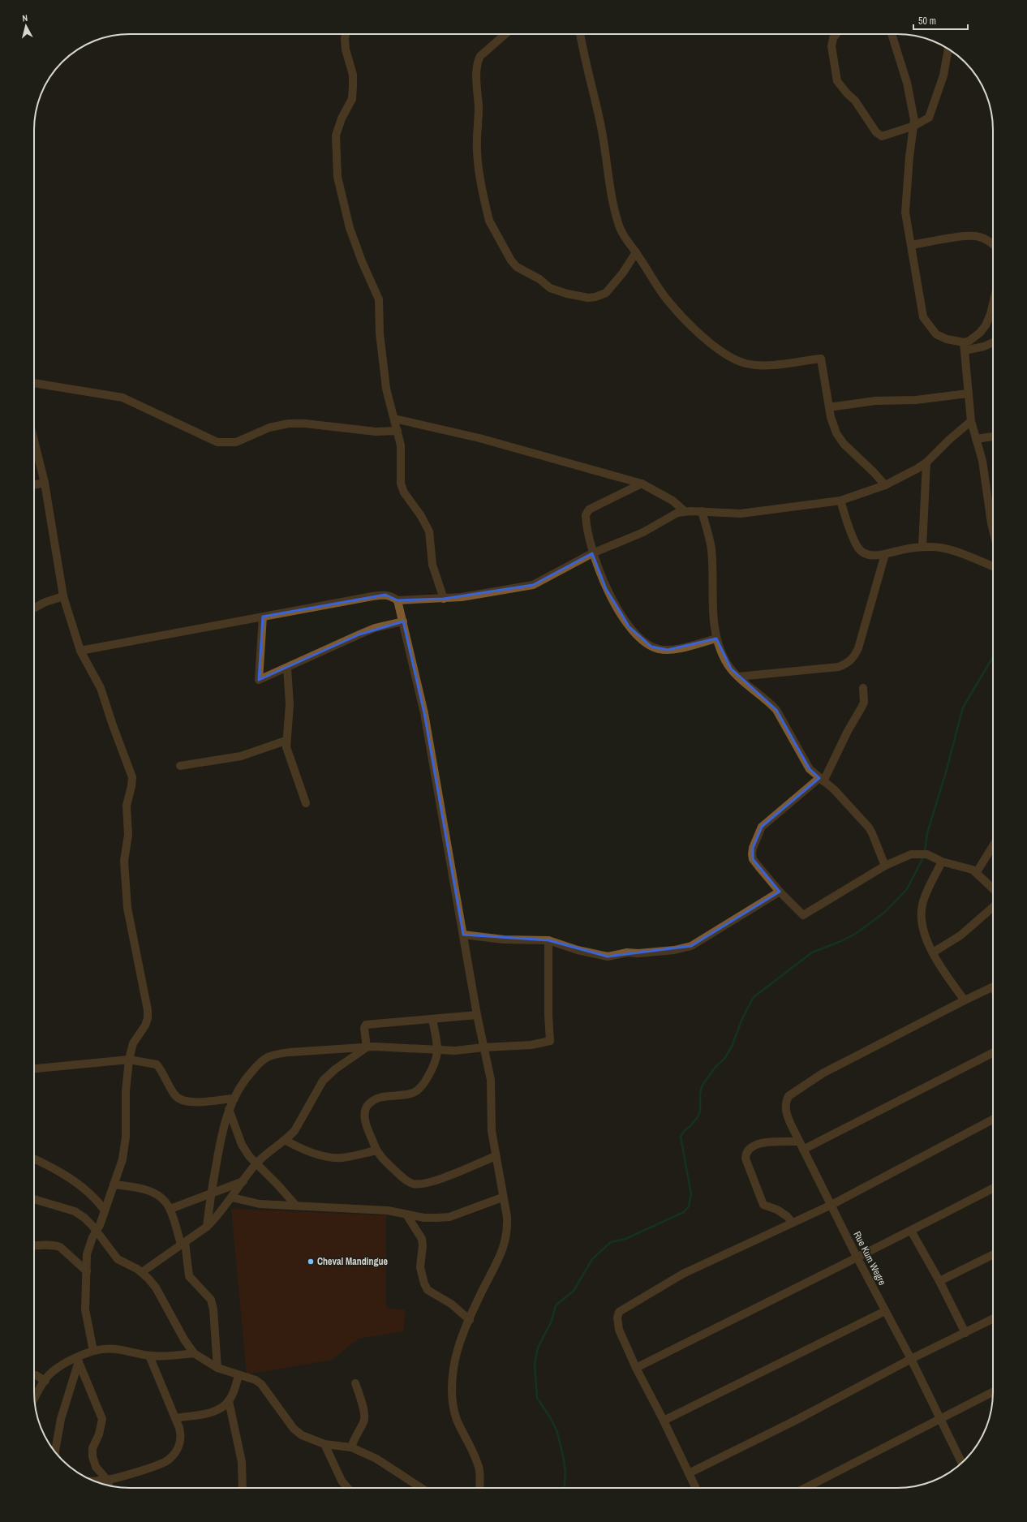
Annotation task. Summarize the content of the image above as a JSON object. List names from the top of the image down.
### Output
{
  "streets": {
    "street": ["Rue Kum Wegre"]
  },
  "places": ["Cheval Mandingue"],
  "scale_bar": "50 m",
  "north": "top"
}
